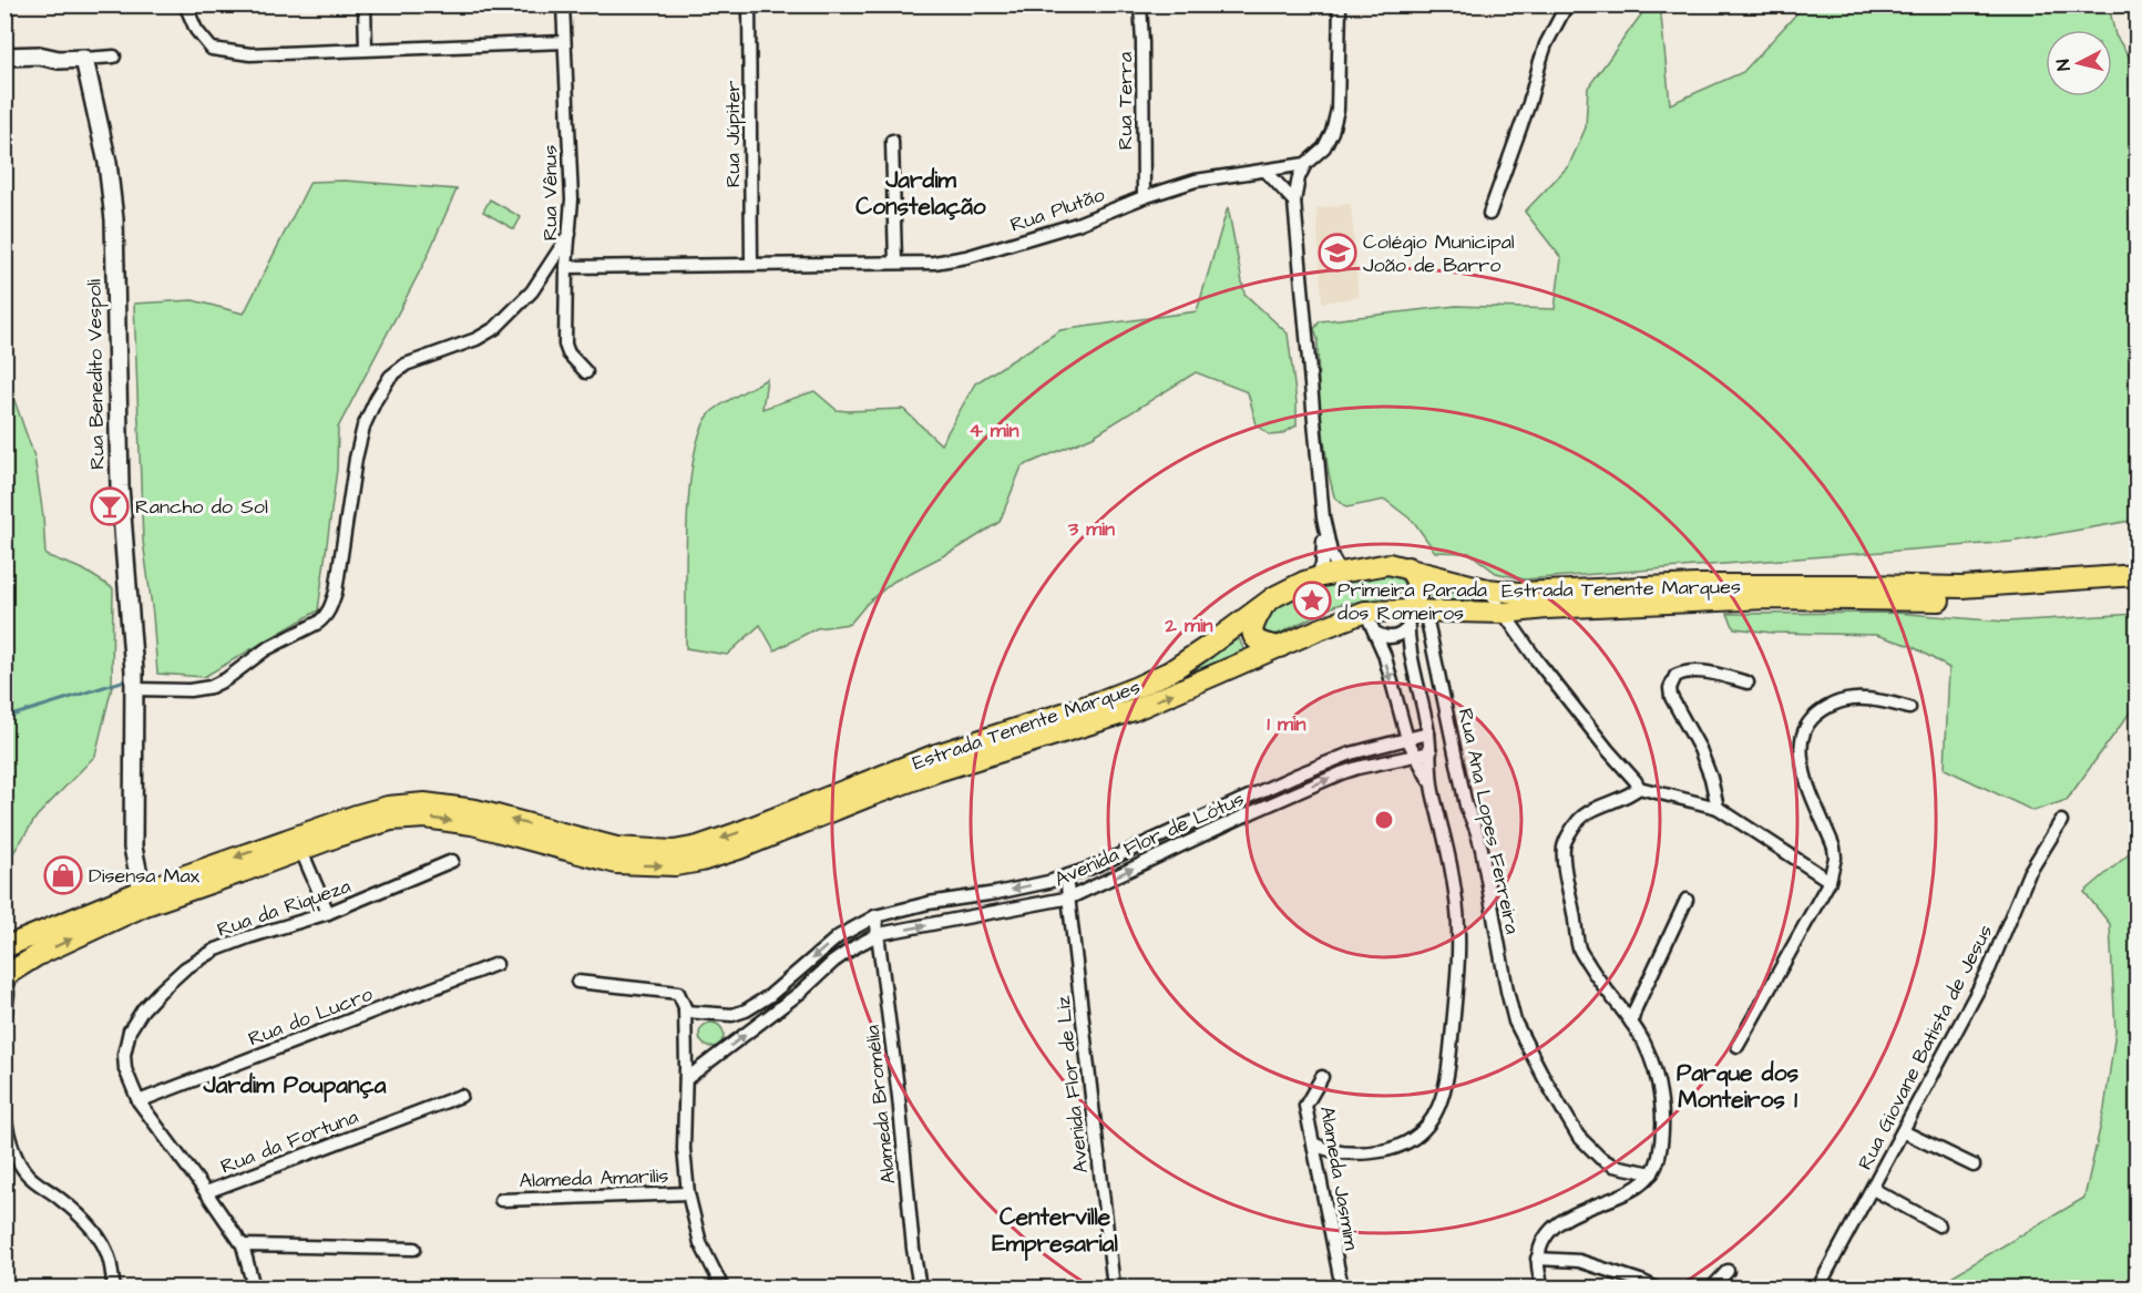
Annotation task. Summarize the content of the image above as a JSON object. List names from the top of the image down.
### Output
{
  "streets": {
    "main road": ["Estrada Tenente Marques"],
    "street": [
      "Rua Terra",
      "Rua Júpiter",
      "Rua Vênus",
      "Rua Plutão",
      "Rua Benedito Vespoli",
      "Rua Ana Lopes Ferreira",
      "Avenida Flor de Lótus",
      "Rua da Riqueza",
      "Rua do Lucro",
      "Rua Giovane Batista de Jesus",
      "Avenida Flor de Liz",
      "Alameda Bromélia",
      "Rua da Fortuna",
      "Alameda Amarilis",
      "Alameda Jasmim"
    ]
  },
  "crossings": [
    ["Rua Terra", "Rua Plutão"],
    ["Rua Júpiter", "Rua Plutão"],
    ["Rua Vênus", "Rua Plutão"],
    ["Rua Benedito Vespoli", "Estrada Tenente Marques"],
    ["Estrada Tenente Marques", "Rua Ana Lopes Ferreira"],
    ["Avenida Flor de Lótus", "Avenida Flor de Liz"],
    ["Avenida Flor de Lótus", "Alameda Bromélia"],
    ["Rua da Riqueza", "Rua do Lucro"],
    ["Rua da Riqueza", "Rua da Fortuna"]
  ],
  "districts": [
    "Jardim Constelação",
    "Parque dos Monteiros 1",
    "Jardim Poupança",
    "Centerville Empresarial"
  ],
  "places": {
    "school or university": ["Colégio Municipal João de Barro"],
    "bar": ["Rancho do Sol"],
    "place": ["Primeira Parada dos Romeiros"],
    "shop": ["Disensa Max"]
  },
  "north": "left",
  "rings": [
    "4 min",
    "3 min",
    "2 min",
    "1 min"
  ]
}
